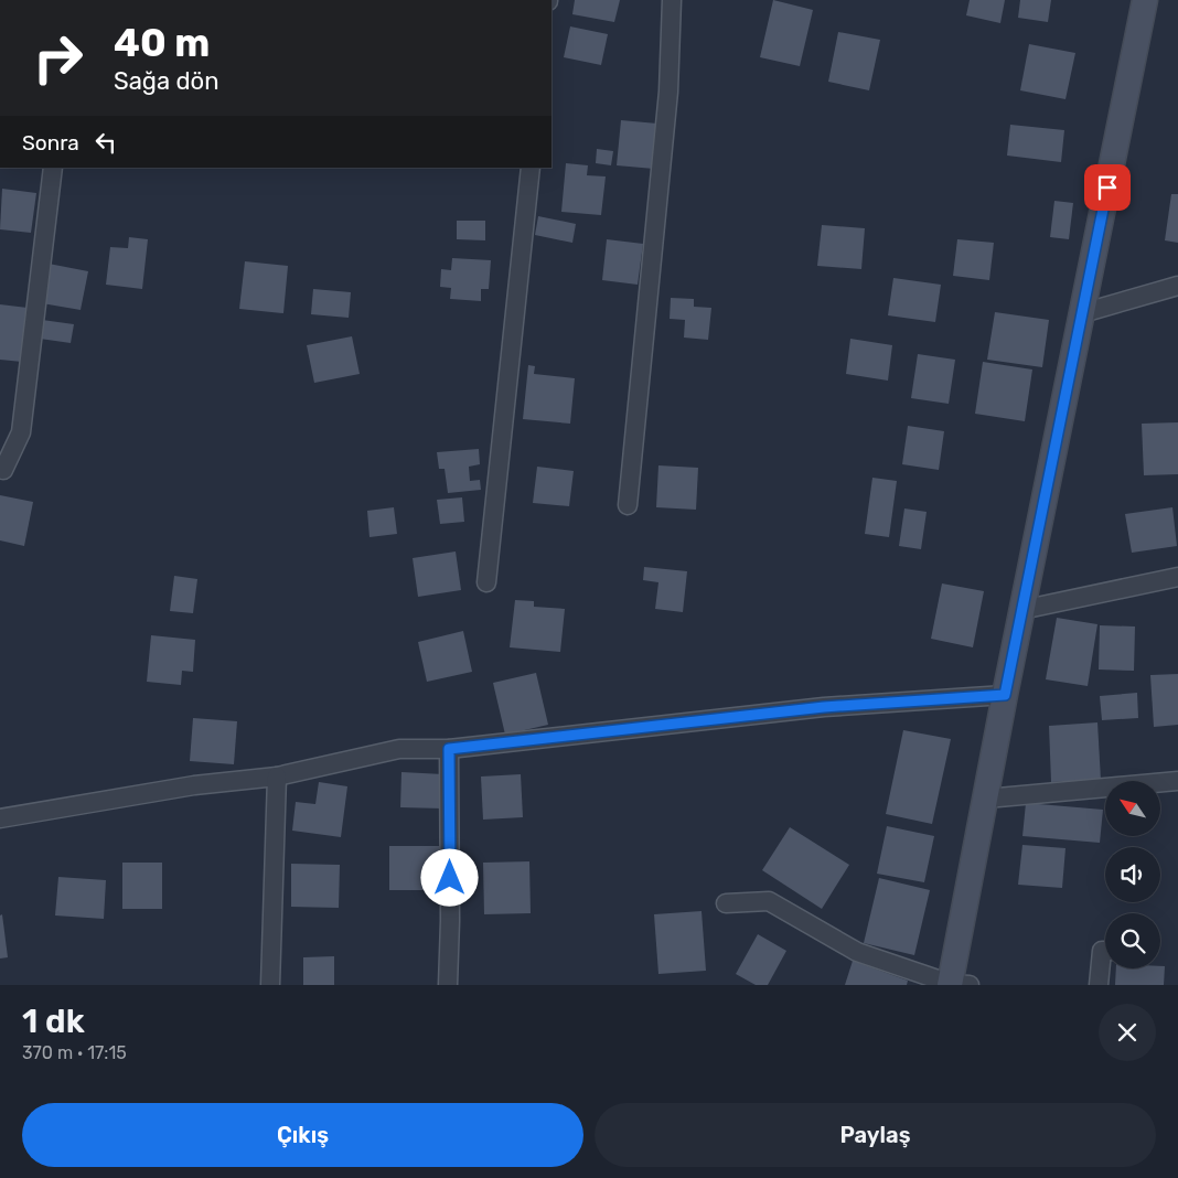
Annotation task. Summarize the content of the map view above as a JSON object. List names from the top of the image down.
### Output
{
  "north": "top left",
  "page": {
    "turn": ["40 m", "Sağa dön"],
    "then": "Sonra",
    "heading": ["1 dk", "370 m · 17:15"],
    "buttons": ["Çıkış", "Paylaş"]
  }
}
